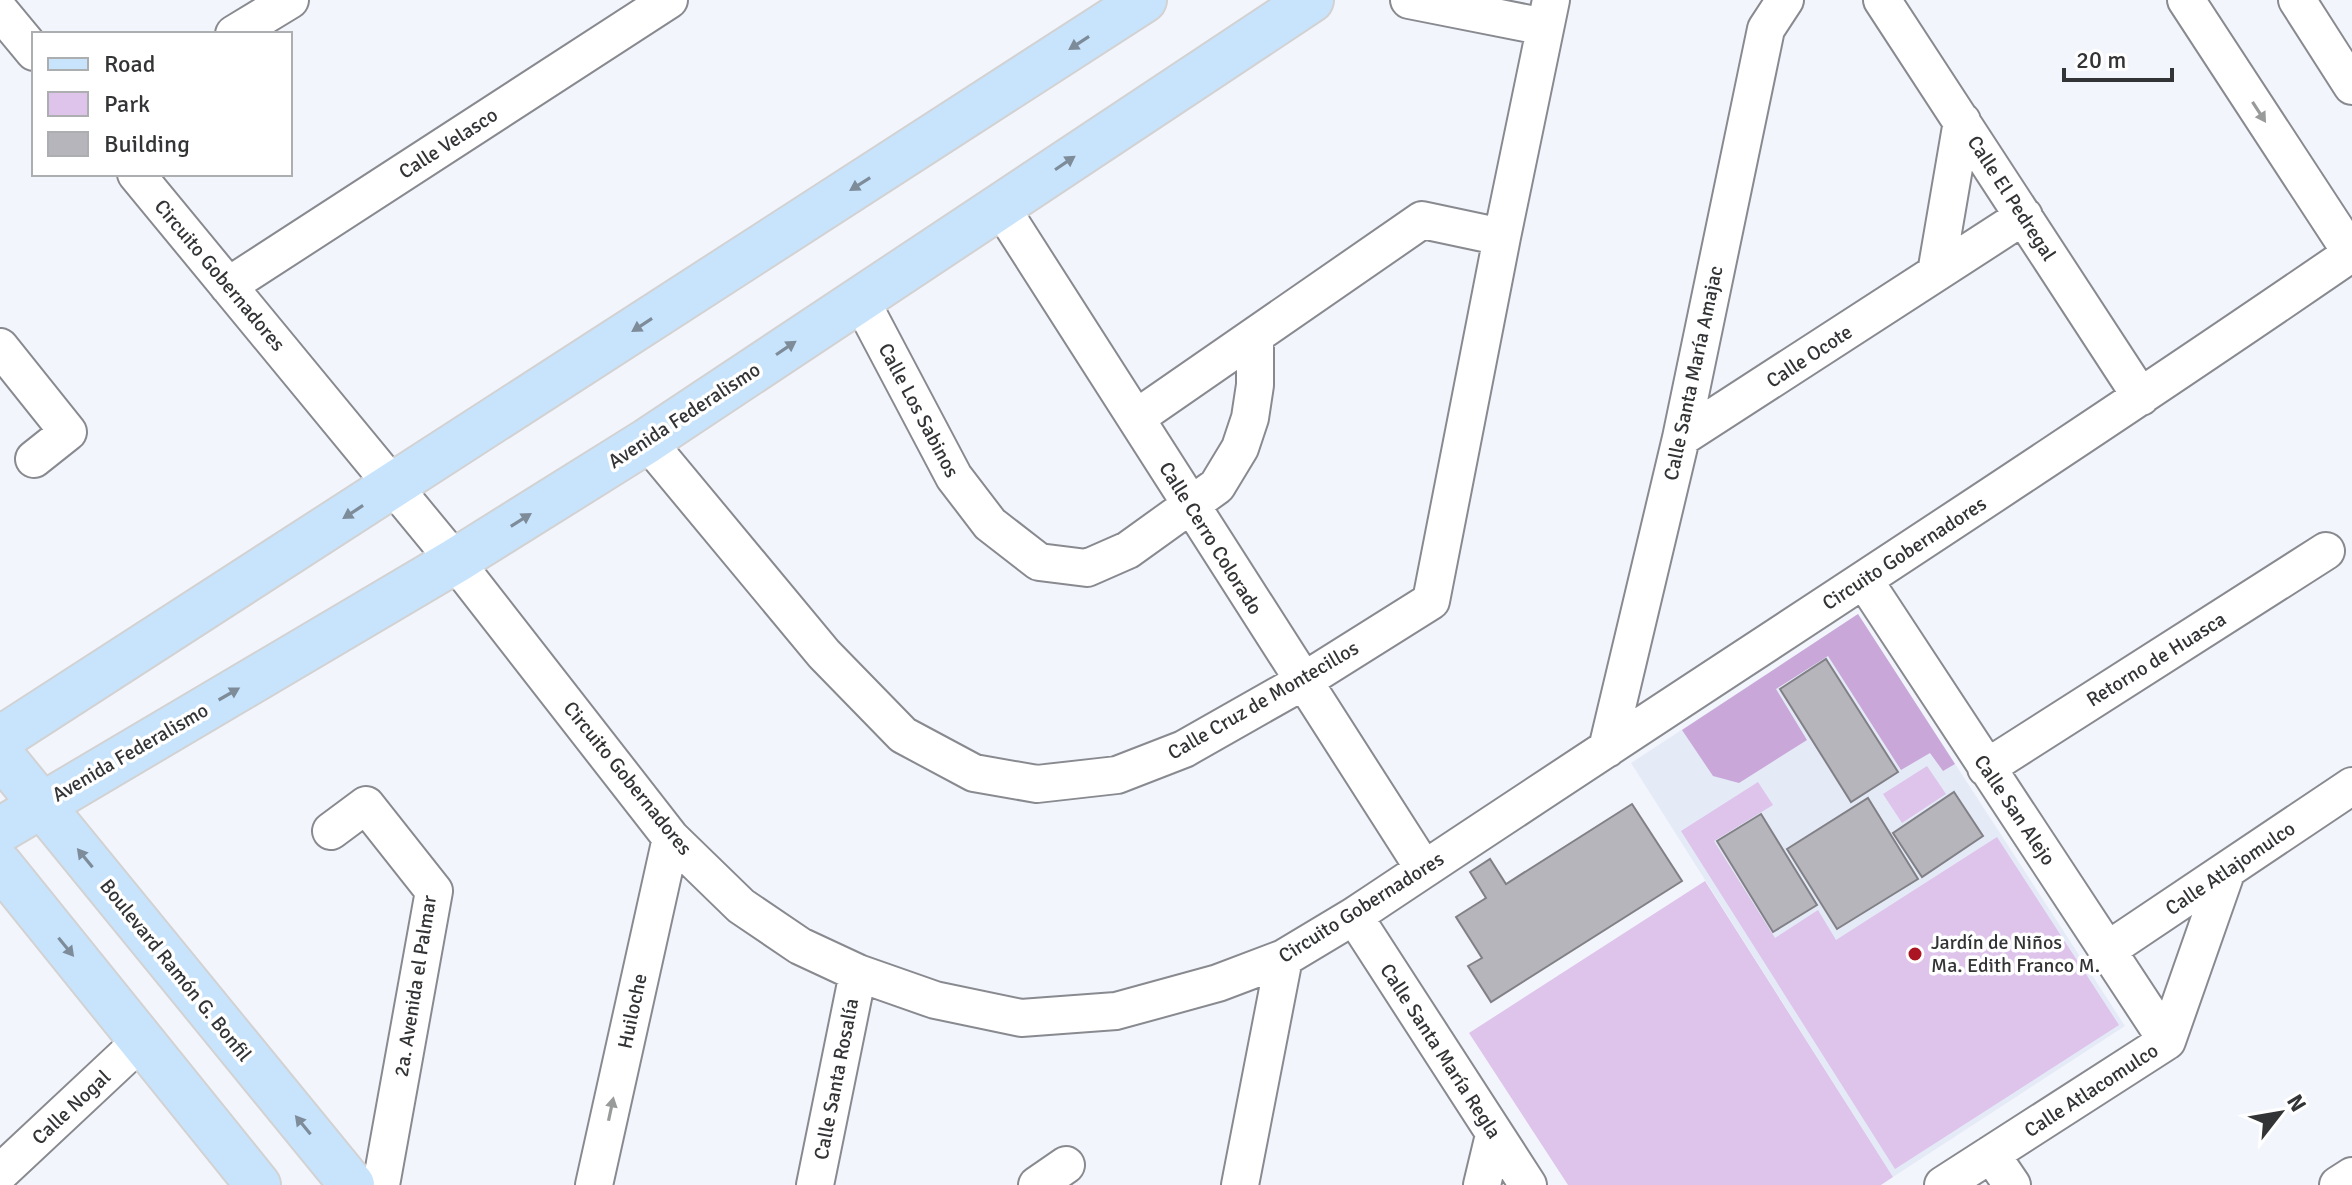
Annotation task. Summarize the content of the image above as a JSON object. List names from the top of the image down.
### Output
{
  "streets": {
    "main road": ["Avenida Federalismo", "Boulevard Ramón G. Bonfil"],
    "street": [
      "Calle Velasco",
      "Calle El Pedregal",
      "Circuito Gobernadores",
      "Calle Ocote",
      "Calle Santa María Amajac",
      "Calle Los Sabinos",
      "Calle Cerro Colorado",
      "Retorno de Huasca",
      "Calle Cruz de Montecillos",
      "Calle San Alejo",
      "Calle Atlajomulco",
      "2a. Avenida el Palmar",
      "Huiloche",
      "Calle Santa María Regla",
      "Calle Santa Rosalía",
      "Calle Atlacomulco",
      "Calle Nogal"
    ]
  },
  "crossings": [
    ["Calle Velasco", "Circuito Gobernadores"],
    ["Calle El Pedregal", "Circuito Gobernadores"],
    ["Calle El Pedregal", "Calle Ocote"],
    ["Circuito Gobernadores", "Calle Santa María Amajac"],
    ["Circuito Gobernadores", "Avenida Federalismo"],
    ["Circuito Gobernadores", "Calle Cerro Colorado"],
    ["Circuito Gobernadores", "Calle San Alejo"],
    ["Circuito Gobernadores", "Huiloche"],
    ["Circuito Gobernadores", "Calle Santa María Regla"],
    ["Circuito Gobernadores", "Calle Santa Rosalía"],
    ["Calle Ocote", "Calle Santa María Amajac"],
    ["Calle Los Sabinos", "Avenida Federalismo"],
    ["Calle Los Sabinos", "Calle Cerro Colorado"],
    ["Avenida Federalismo", "Calle Cerro Colorado"],
    ["Avenida Federalismo", "Calle Cruz de Montecillos"],
    ["Avenida Federalismo", "Boulevard Ramón G. Bonfil"],
    ["Calle Cerro Colorado", "Calle Cruz de Montecillos"],
    ["Retorno de Huasca", "Calle San Alejo"],
    ["Calle San Alejo", "Calle Atlajomulco"],
    ["Calle San Alejo", "Calle Atlacomulco"],
    ["Calle Atlajomulco", "Calle Atlacomulco"]
  ],
  "one_way": ["Huiloche"],
  "places": ["Jardín de Niños Ma. Edith Franco M."],
  "legend": ["Road", "Park", "Building"],
  "scale_bar": "20 m",
  "north": "top right"
}
